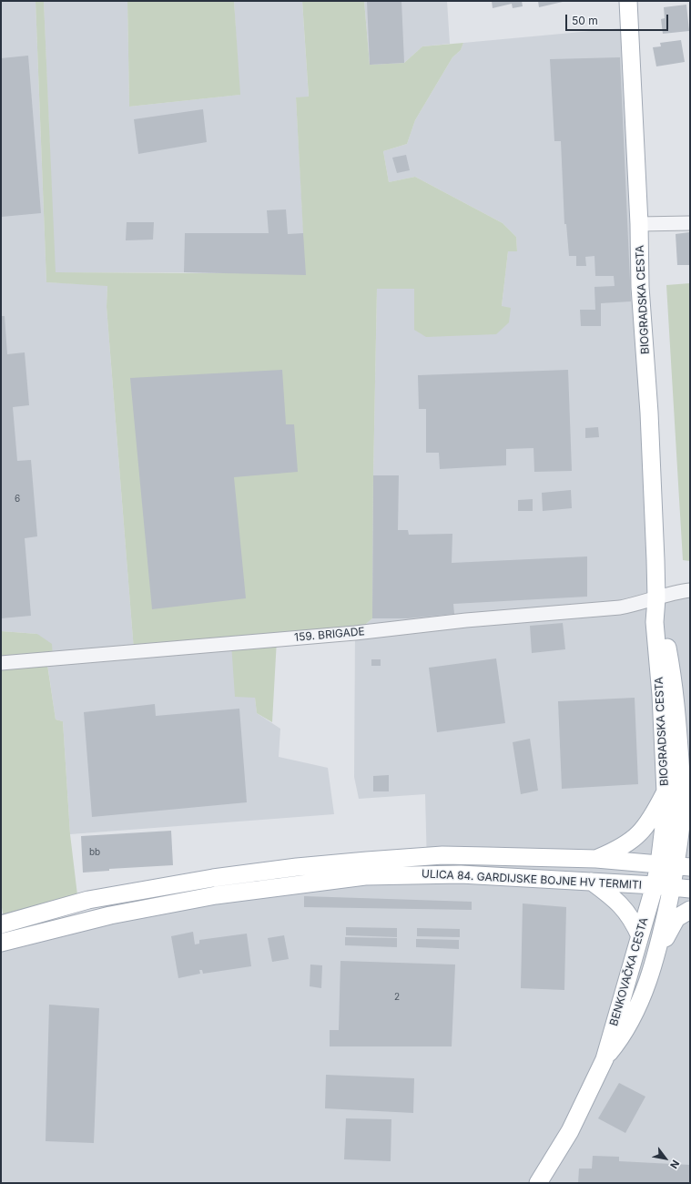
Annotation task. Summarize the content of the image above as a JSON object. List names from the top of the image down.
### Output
{
  "streets": {
    "main road": ["BIOGRADSKA CESTA", "ULICA 84. GARDIJSKE BOJNE HV TERMITI", "BENKOVAČKA CESTA"],
    "street": ["159. BRIGADE"]
  },
  "crossings": [
    ["BIOGRADSKA CESTA", "159. BRIGADE"],
    ["BIOGRADSKA CESTA", "ULICA 84. GARDIJSKE BOJNE HV TERMITI"],
    ["BIOGRADSKA CESTA", "BENKOVAČKA CESTA"],
    ["ULICA 84. GARDIJSKE BOJNE HV TERMITI", "BENKOVAČKA CESTA"]
  ],
  "house_numbers": ["6", "bb", "2"],
  "scale_bar": "50 m",
  "north": "bottom right"
}
